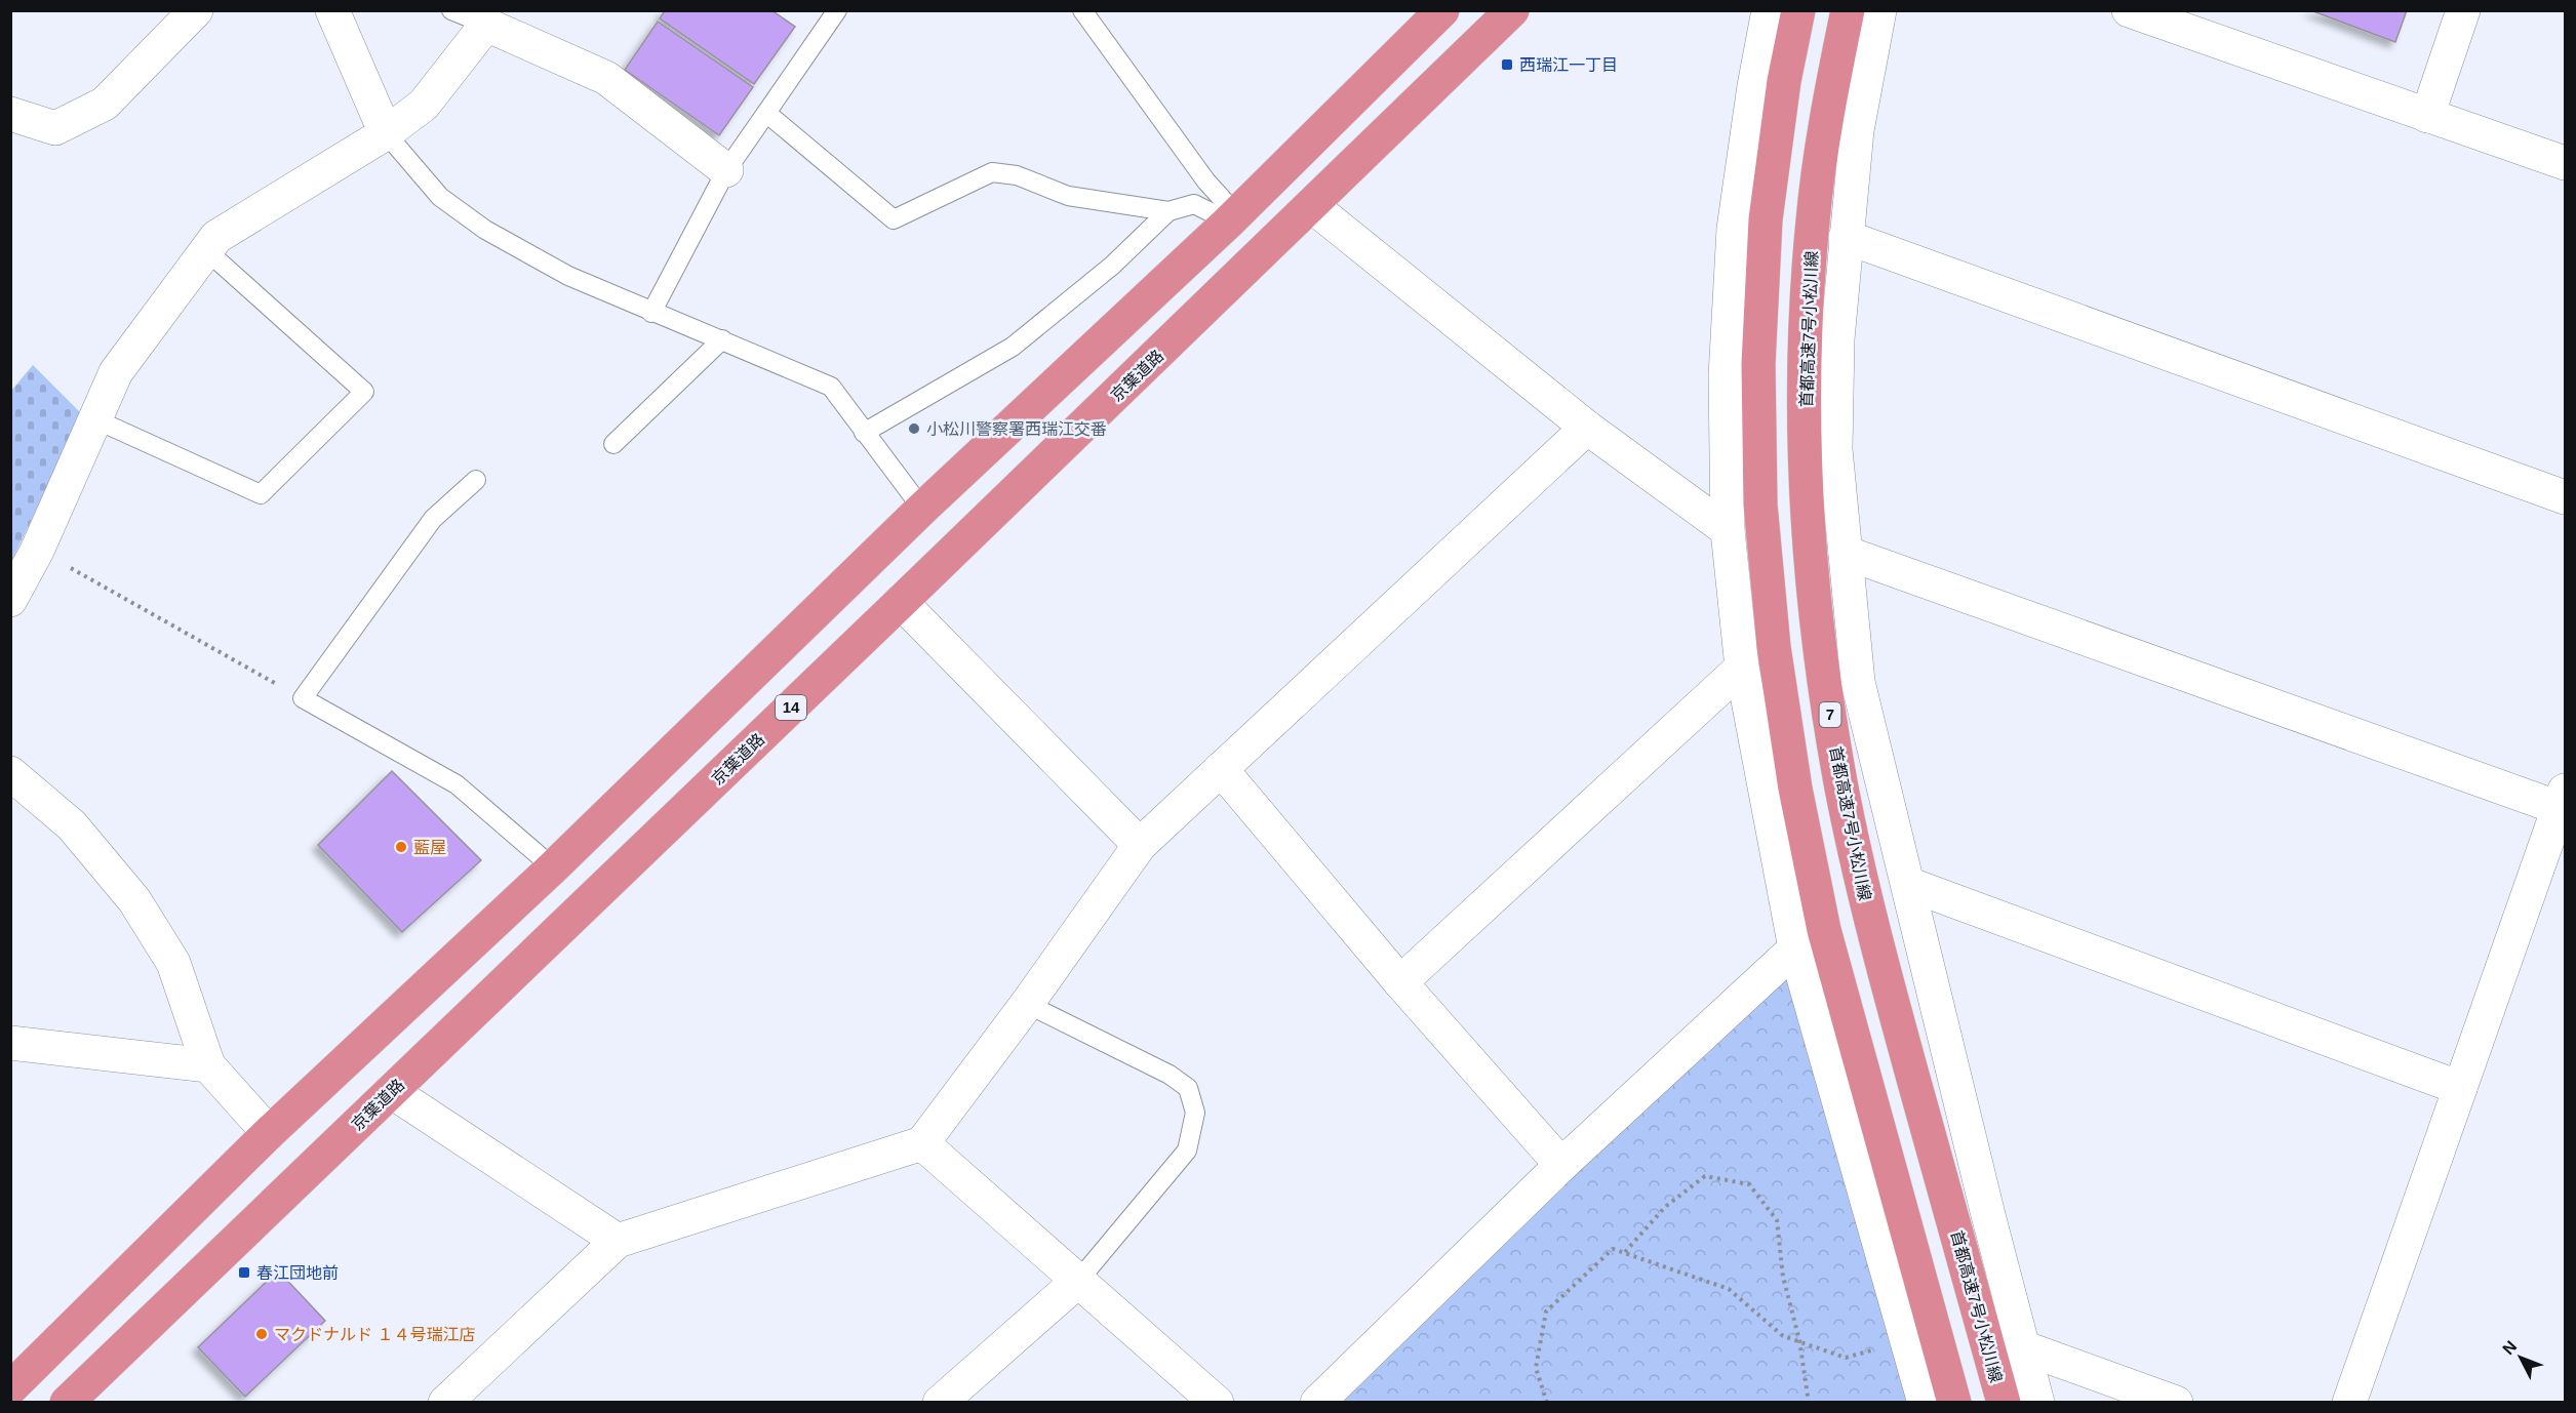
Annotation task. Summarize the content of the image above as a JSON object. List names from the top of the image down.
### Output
{
  "streets": {
    "highway": [
      "首都高速7号小松川線",
      "京葉道路",
      "14",
      "7"
    ]
  },
  "places": {
    "transit": ["西瑞江一丁目", "春江団地前"],
    "other": ["小松川警察署西瑞江交番", "藍屋", "マクドナルド １４号瑞江店"]
  },
  "north": "top left"
}
